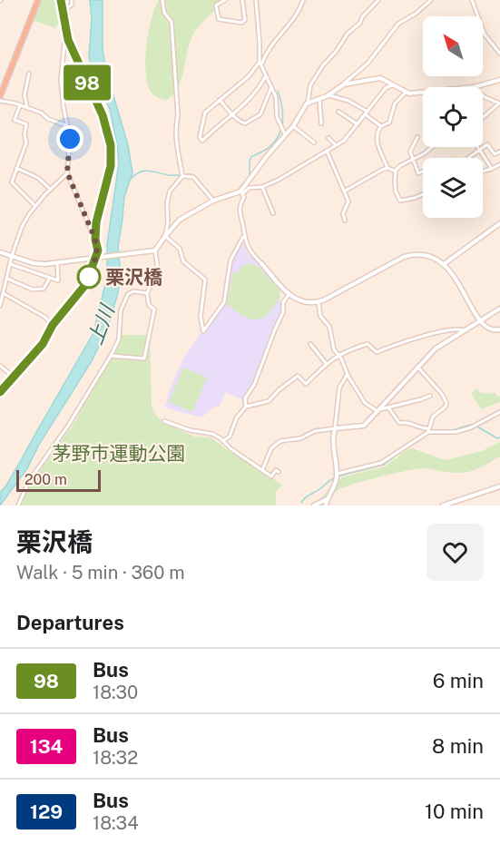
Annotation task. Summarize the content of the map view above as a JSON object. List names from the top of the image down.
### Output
{
  "water": ["上川"],
  "parks": ["茅野市運動公園"],
  "places": ["栗沢橋"],
  "lines": ["bus line 98"],
  "scale_bar": "200 m",
  "north": "top left",
  "page": {
    "on_map": "98",
    "scale": "200 m",
    "heading": [
      ["栗沢橋", "Walk · 5 min · 360 m"],
      "Departures"
    ],
    "list": [
      {
        "mark": "98",
        "name": "Bus",
        "note": "18:30",
        "value": "6 min"
      },
      {
        "mark": "134",
        "name": "Bus",
        "note": "18:32",
        "value": "8 min"
      },
      {
        "mark": "129",
        "name": "Bus",
        "note": "18:34",
        "value": "10 min"
      }
    ]
  }
}
